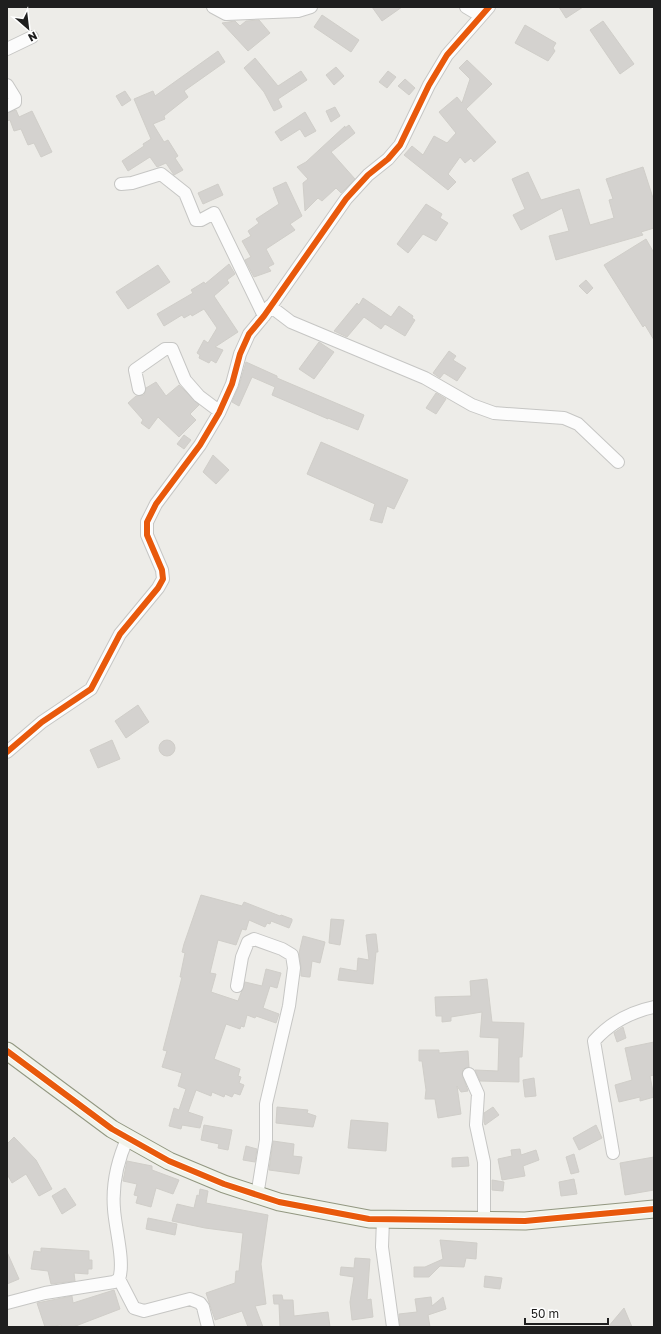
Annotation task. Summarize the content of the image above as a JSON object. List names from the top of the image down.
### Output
{
  "scale_bar": "50 m",
  "north": "bottom right"
}
